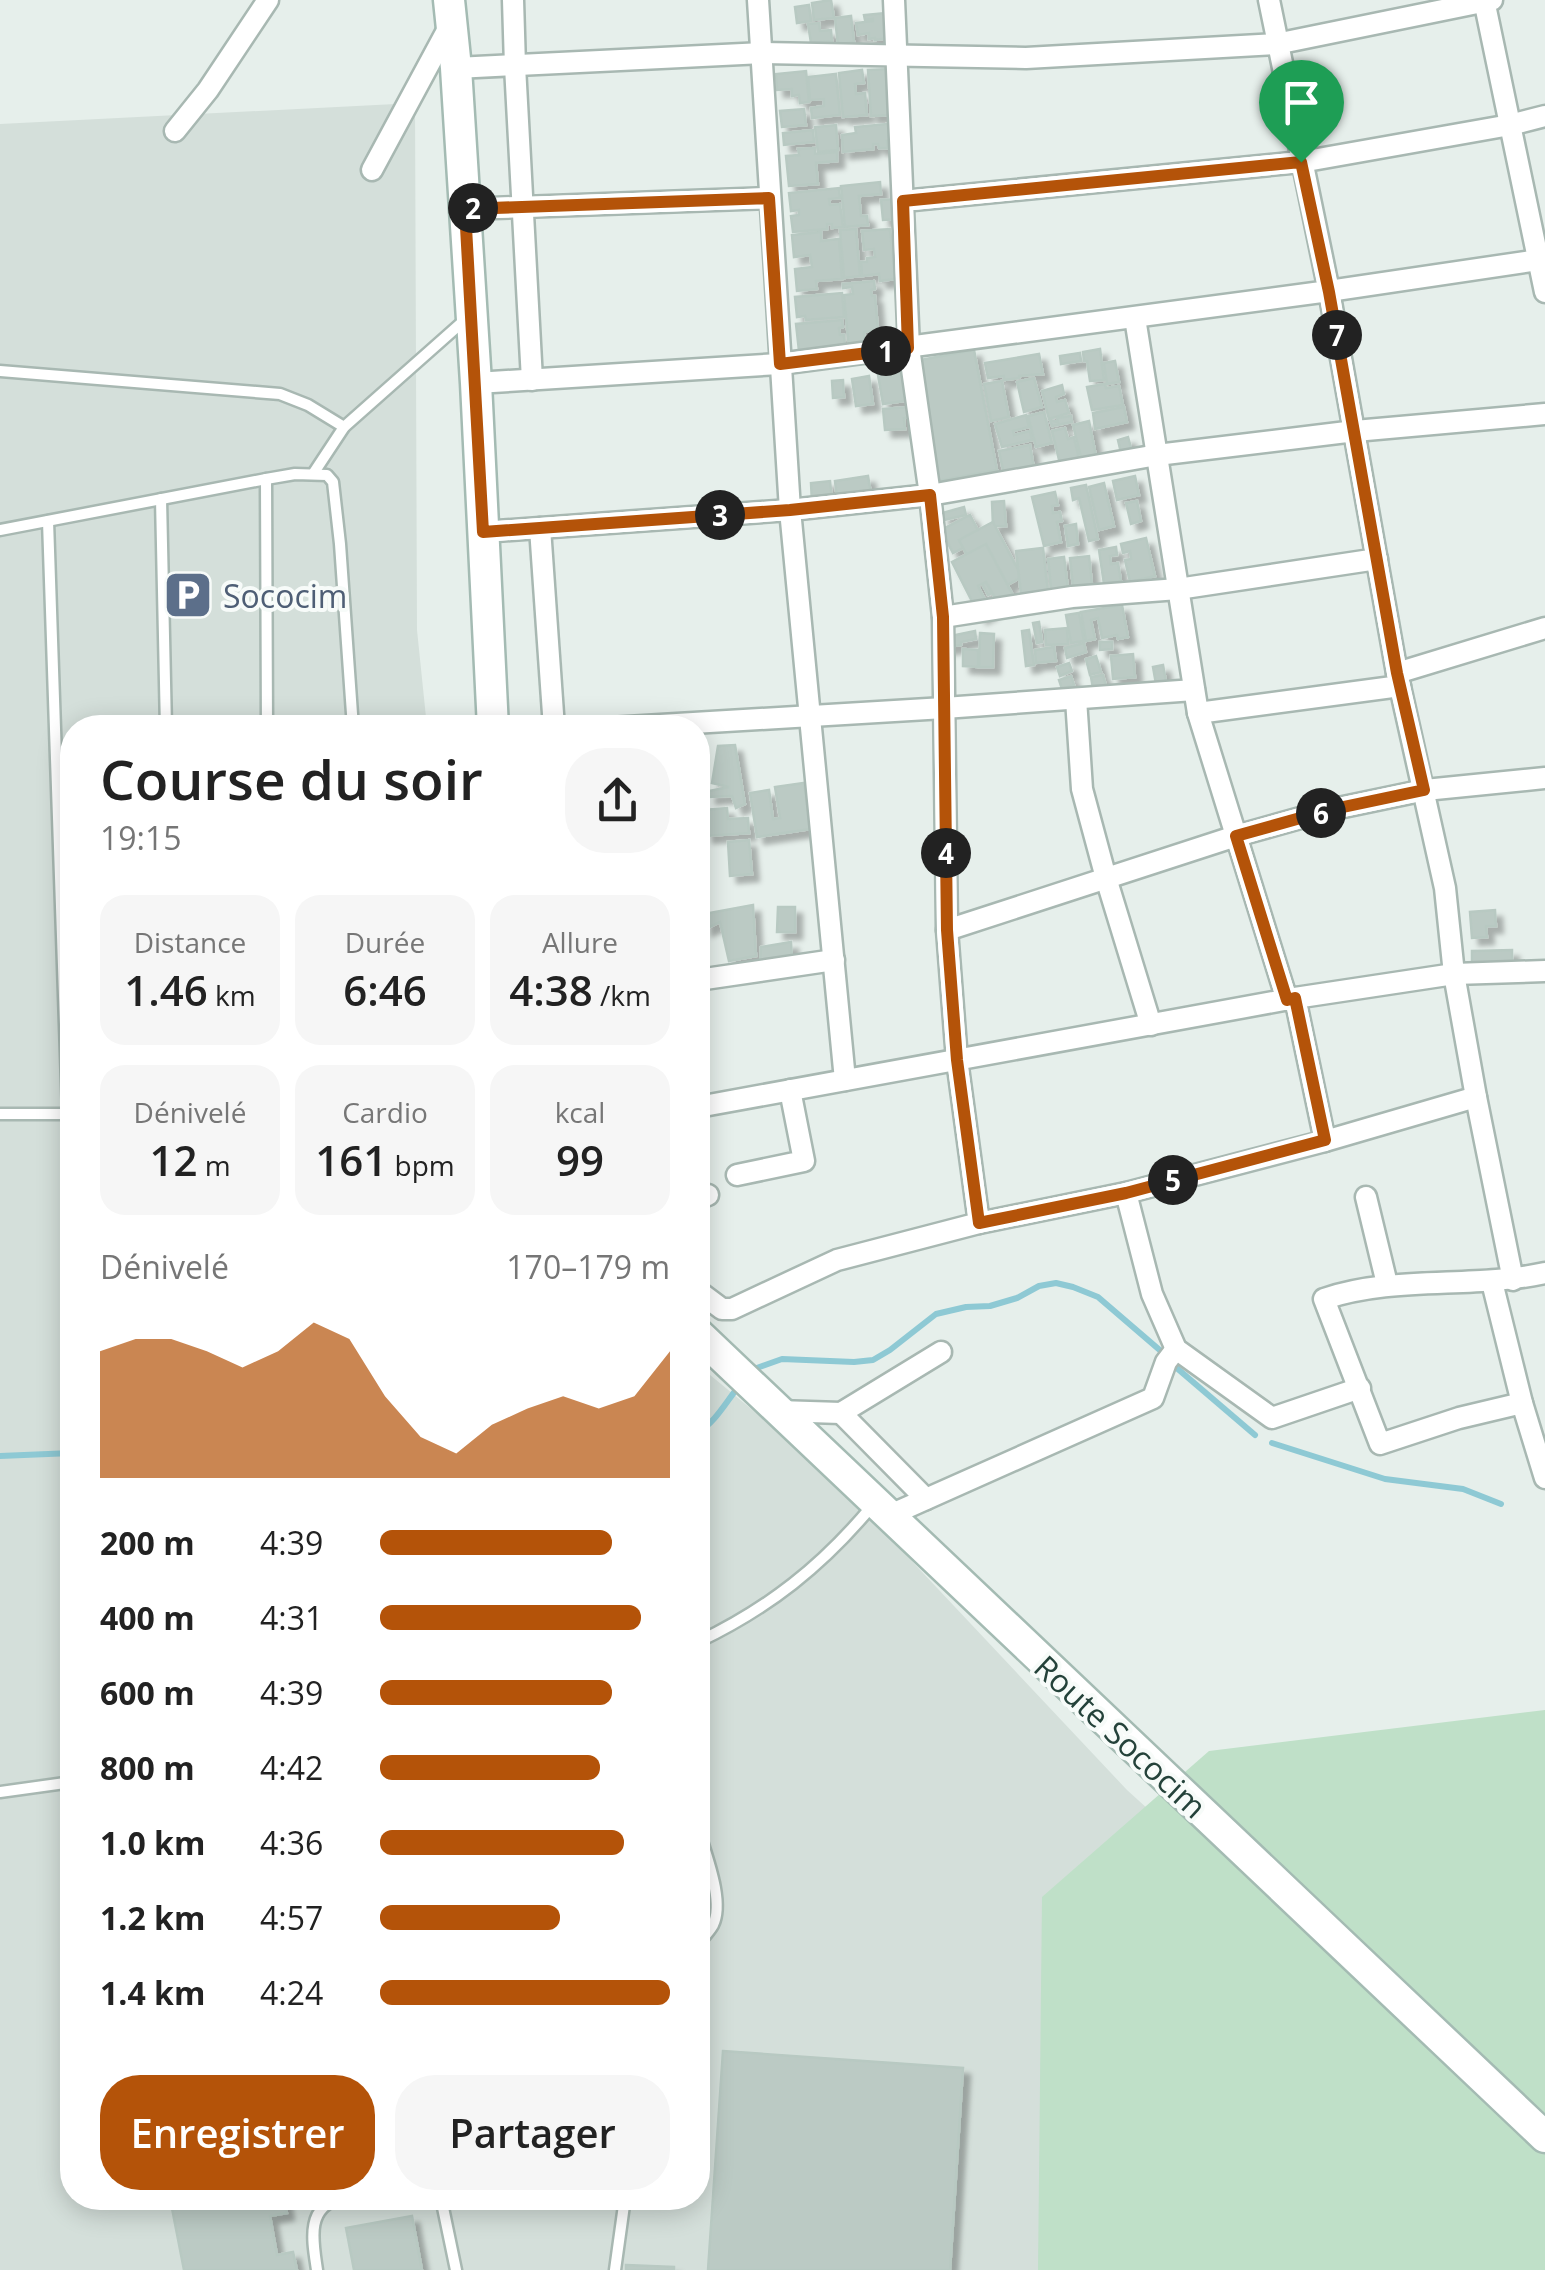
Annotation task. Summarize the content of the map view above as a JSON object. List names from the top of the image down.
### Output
{
  "streets": {
    "street": ["Route Sococim"]
  },
  "places": {
    "parking": ["Sococim"]
  },
  "page": {
    "pins": [
      "2",
      "7",
      "1",
      "3",
      "6",
      "4",
      "5"
    ],
    "heading": ["Course du soir", "19:15"],
    "stats": [
      ["Distance", "1.46 km"],
      ["Durée", "6:46"],
      ["Allure", "4:38 /km"],
      ["Dénivelé", "12 m"],
      ["Cardio", "161 bpm"],
      ["kcal", "99"]
    ],
    "chart": ["Dénivelé", "170–179 m"],
    "list": [
      {
        "name": "200 m",
        "note": "4:39"
      },
      {
        "name": "400 m",
        "note": "4:31"
      },
      {
        "name": "600 m",
        "note": "4:39"
      },
      {
        "name": "800 m",
        "note": "4:42"
      },
      {
        "name": "1.0 km",
        "note": "4:36"
      },
      {
        "name": "1.2 km",
        "note": "4:57"
      },
      {
        "name": "1.4 km",
        "note": "4:24"
      }
    ],
    "buttons": ["Enregistrer", "Partager"]
  }
}
